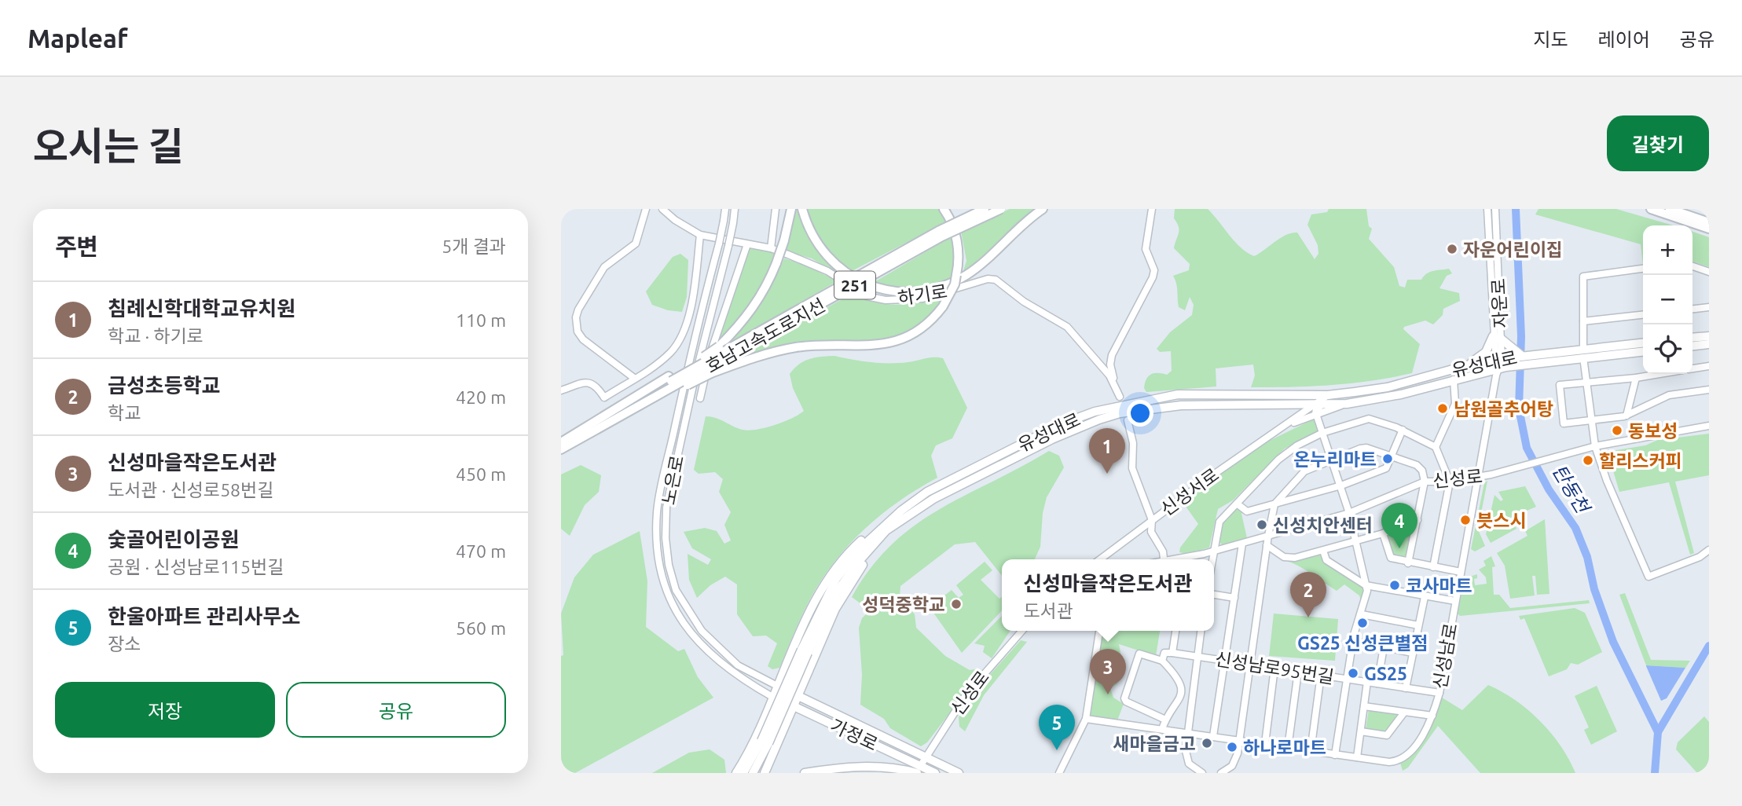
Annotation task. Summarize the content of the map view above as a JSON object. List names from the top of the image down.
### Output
{
  "streets": {
    "highway": ["251", "호남고속도로지선"],
    "main road": ["유성대로", "노은로", "가정로"],
    "street": [
      "하기로",
      "자운로",
      "신성로",
      "신성서로",
      "신성남로",
      "신성남로95번길"
    ]
  },
  "crossings": [
    ["자운로", "유성대로"],
    ["자운로", "신성남로"],
    ["유성대로", "신성남로"],
    ["신성로", "신성남로"],
    ["신성로", "가정로"],
    ["노은로", "가정로"],
    ["신성남로", "신성남로95번길"]
  ],
  "water": ["탄동천"],
  "places": [
    "자운어린이집",
    "남원골추어탕",
    "동보성",
    "온누리마트",
    "할리스커피",
    "븟스시",
    "신성치안센터",
    "코사마트",
    "성덕중학교",
    "GS25 신성큰별점",
    "GS25",
    "새마을금고",
    "하나로마트"
  ],
  "page": {
    "header": "Mapleaf",
    "nav": ["지도", "레이어", "공유"],
    "title": "오시는 길",
    "buttons": [
      "길찾기",
      ["저장", "공유"]
    ],
    "heading": ["주변", "5개 결과"],
    "map_buttons": ["+", "−"],
    "list": [
      {
        "mark": "1",
        "name": "침례신학대학교유치원",
        "note": "학교 · 하기로",
        "value": "110 m"
      },
      {
        "mark": "2",
        "name": "금성초등학교",
        "note": "학교",
        "value": "420 m"
      },
      {
        "mark": "3",
        "name": "신성마을작은도서관",
        "note": "도서관 · 신성로58번길",
        "value": "450 m"
      },
      {
        "mark": "4",
        "name": "숯골어린이공원",
        "note": "공원 · 신성남로115번길",
        "value": "470 m"
      },
      {
        "mark": "5",
        "name": "한울아파트 관리사무소",
        "note": "장소",
        "value": "560 m"
      }
    ],
    "pins": [
      "1",
      "4",
      "2",
      "3",
      "5"
    ],
    "popup": ["신성마을작은도서관", "도서관"]
  }
}
